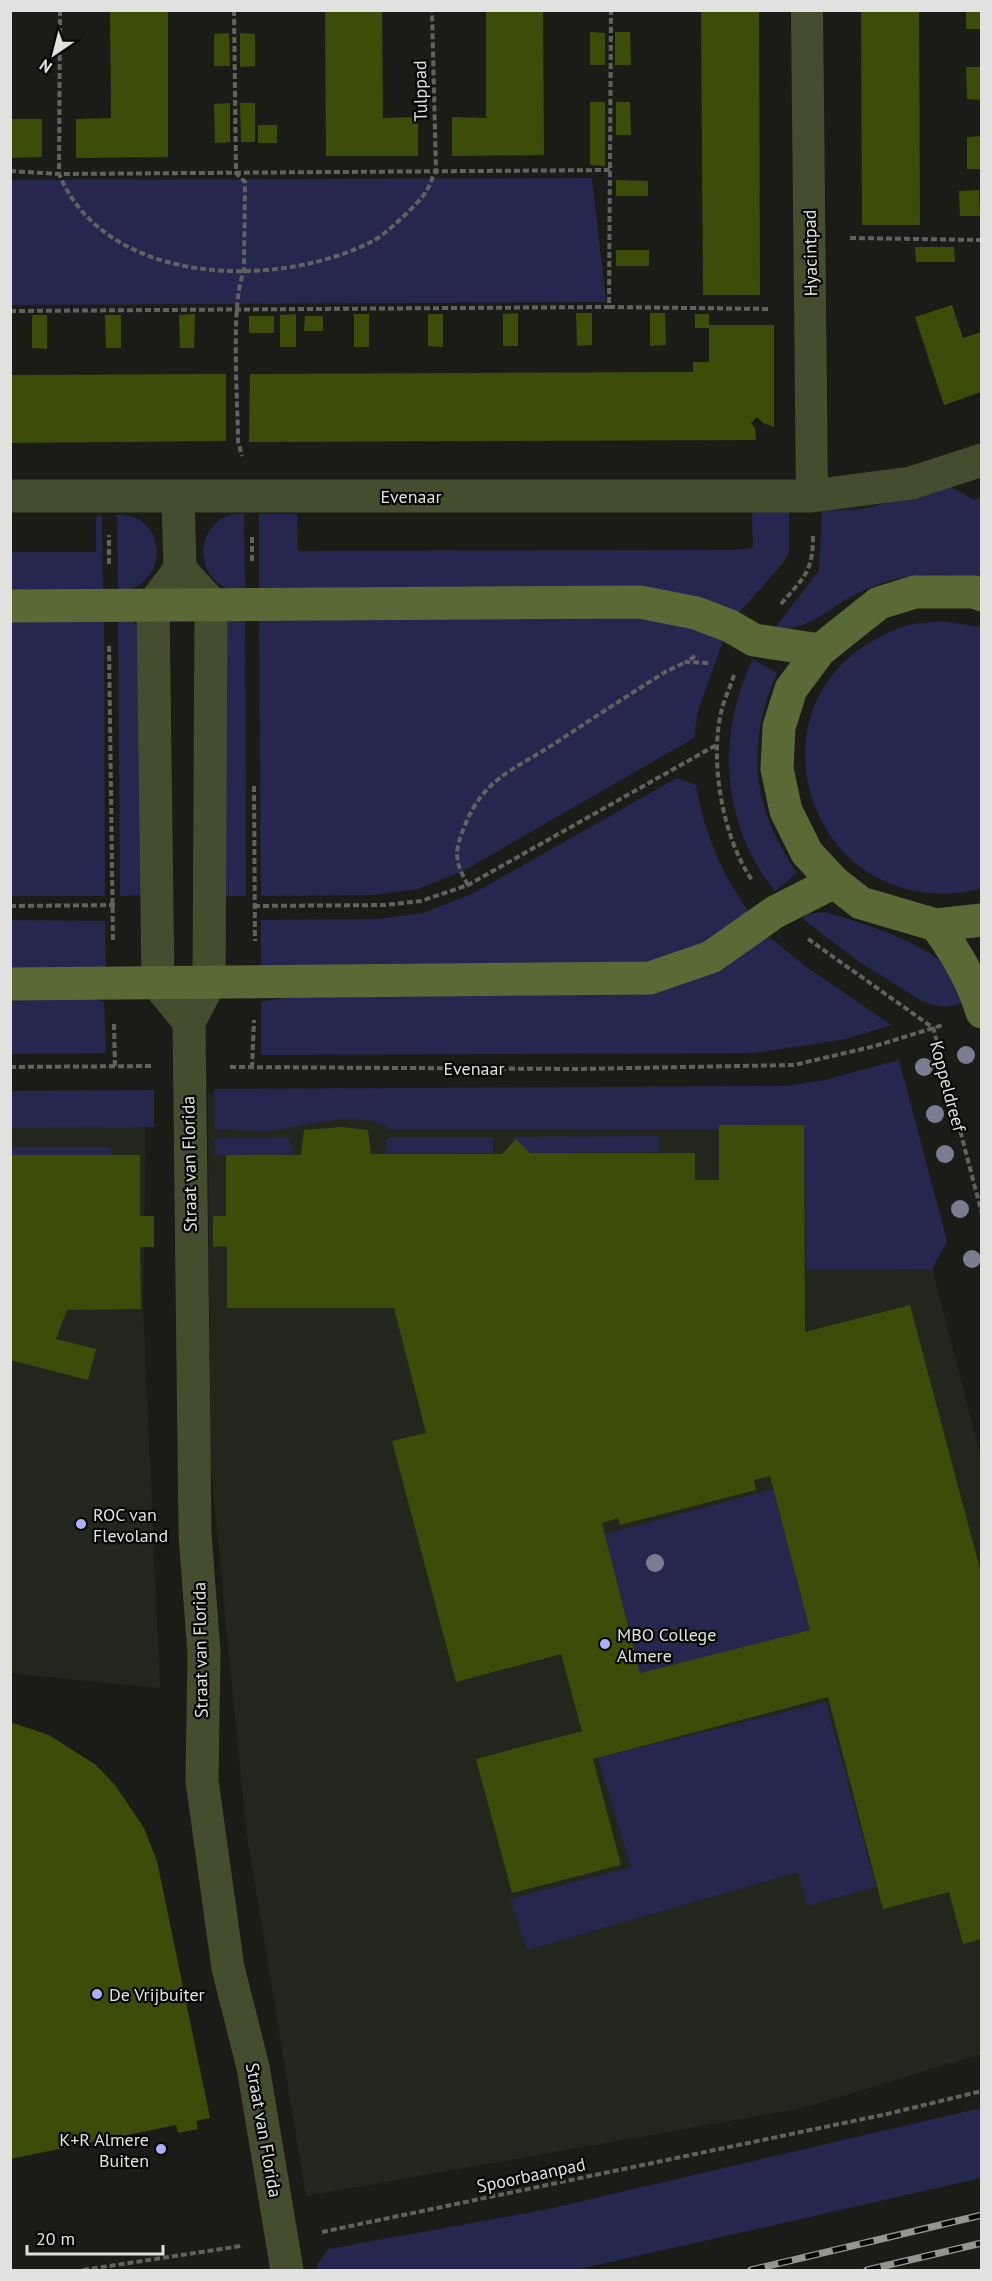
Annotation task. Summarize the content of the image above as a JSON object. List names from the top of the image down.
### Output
{
  "streets": {
    "street": ["Hyacintpad", "Evenaar", "Straat van Florida"],
    "path": ["Tulppad", "Koppeldreef", "Spoorbaanpad"]
  },
  "crossings": [
    ["Hyacintpad", "Evenaar"],
    ["Evenaar", "Koppeldreef"],
    ["Evenaar", "Straat van Florida"],
    ["Straat van Florida", "Spoorbaanpad"]
  ],
  "places": [
    "ROC van Flevoland",
    "MBO College Almere",
    "De Vrijbuiter",
    "K+R Almere Buiten"
  ],
  "scale_bar": "20 m",
  "north": "bottom left"
}
